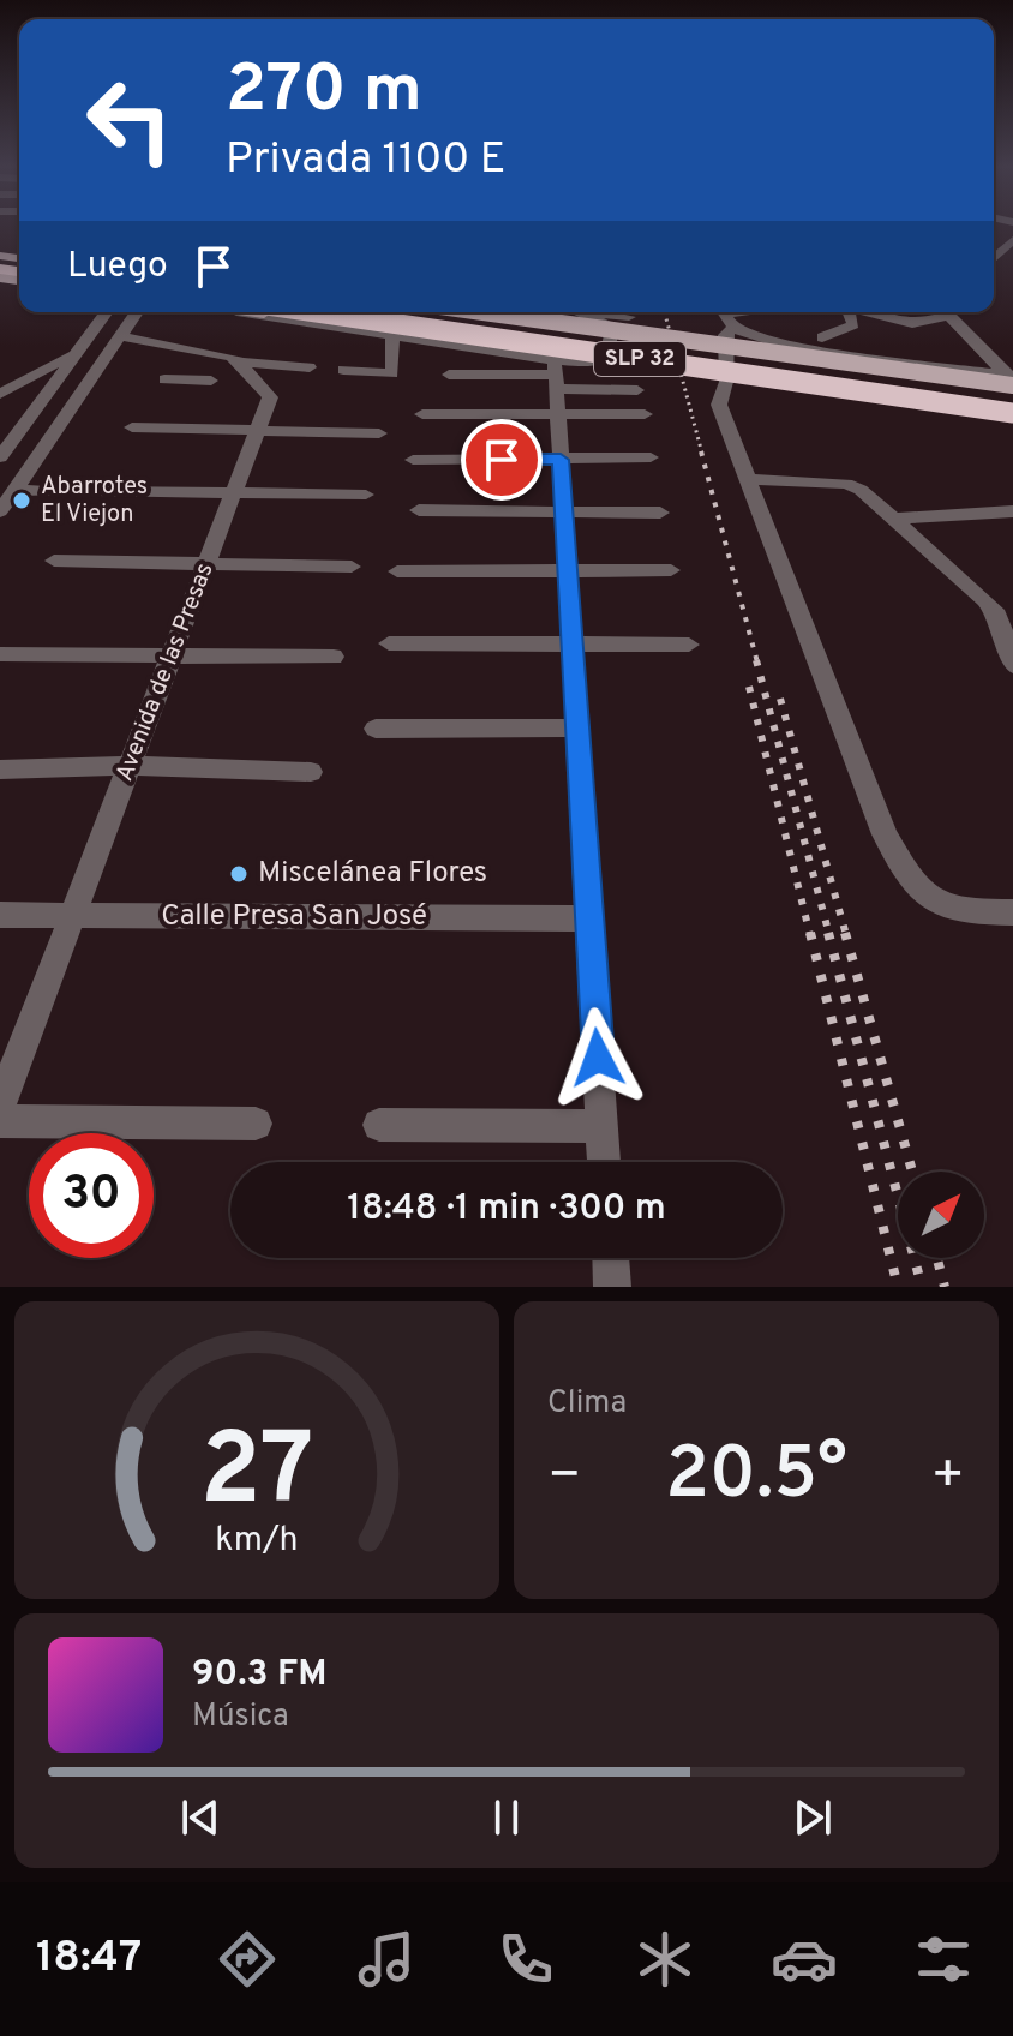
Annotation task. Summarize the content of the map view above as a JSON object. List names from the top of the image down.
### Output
{
  "streets": {
    "highway": ["SLP 32"],
    "street": ["Avenida de las Presas", "Calle Presa San José"]
  },
  "crossings": [
    ["Avenida de las Presas", "Calle Presa San José"]
  ],
  "places": ["Abarrotes El Viejon", "Miscelánea Flores"],
  "north": "top right",
  "page": {
    "turn": ["270 m", "Privada 1100 E"],
    "then": "Luego",
    "limit": "30",
    "trip": "18:48 · 1 min · 300 m",
    "tile": "Clima",
    "heat": ["−", "20.5°", "+"],
    "song": ["90.3 FM", "Música"],
    "tabs": "18:47",
    "gauge": ["27", "km/h"]
  }
}
